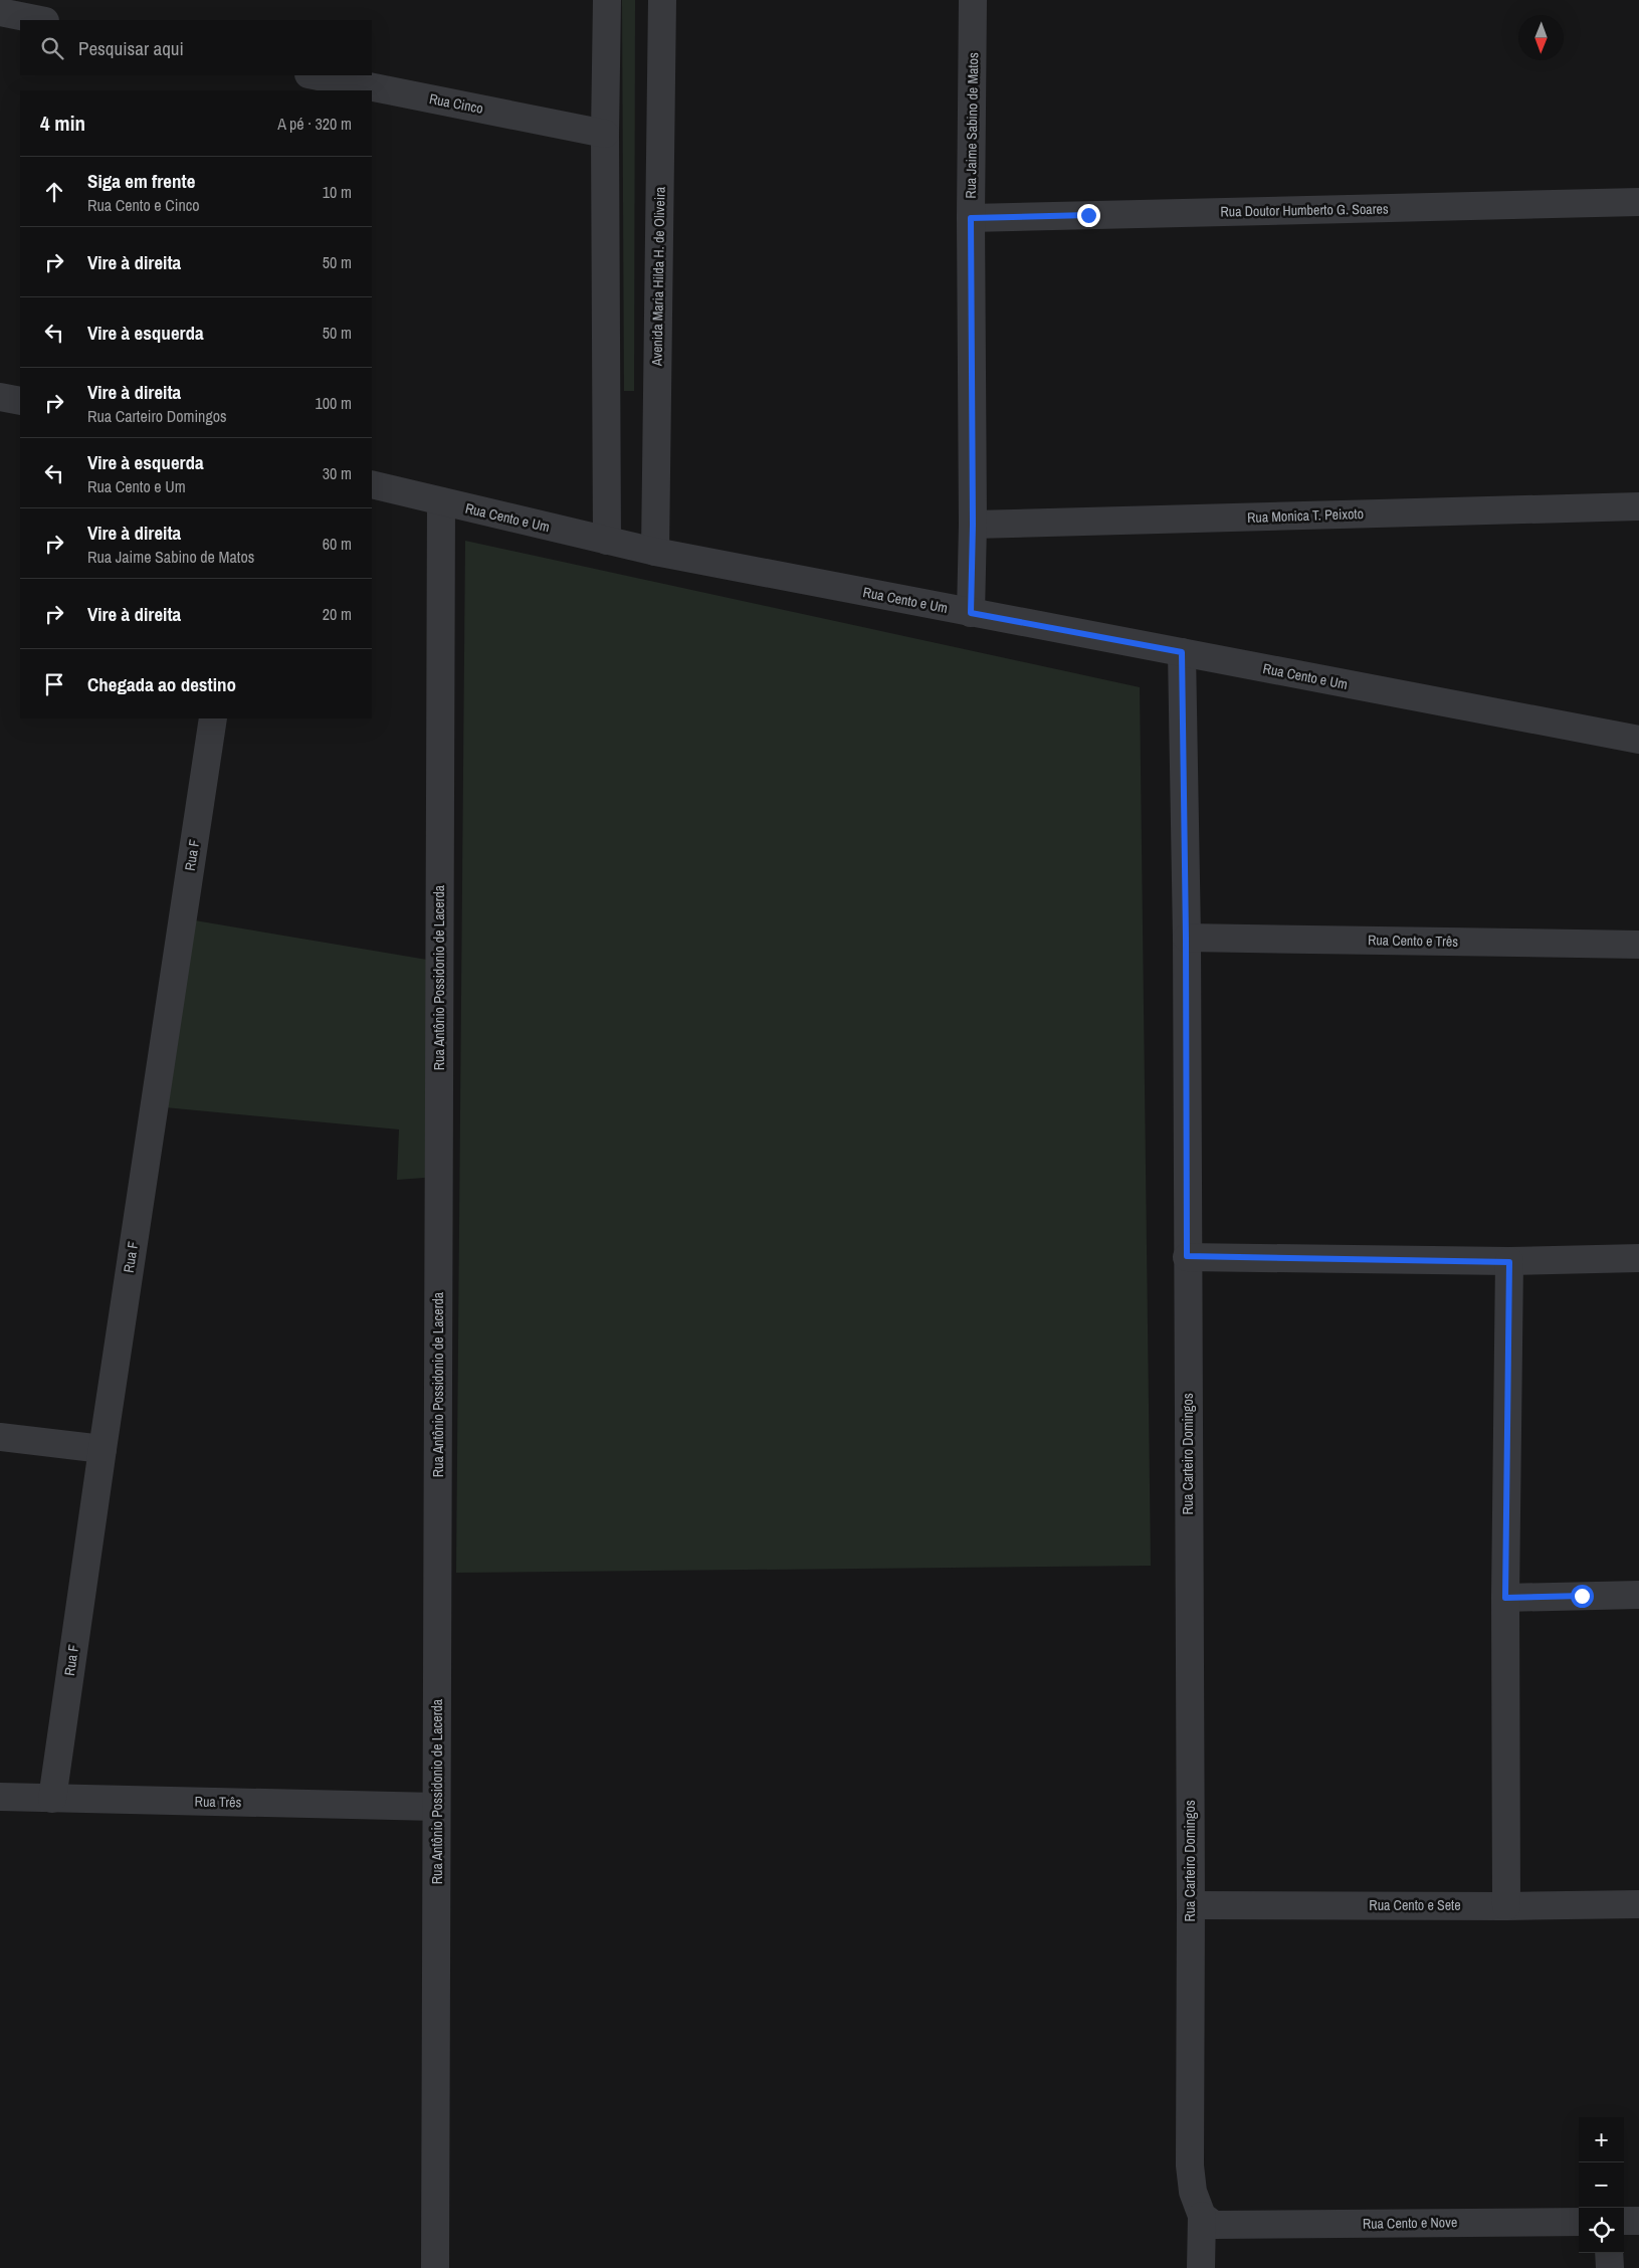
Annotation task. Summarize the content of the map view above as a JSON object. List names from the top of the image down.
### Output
{
  "streets": {
    "street": [
      "Rua Cinco",
      "Rua Jaime Sabino de Matos",
      "Rua Doutor Humberto G. Soares",
      "Avenida Maria Hilda H. de Oliveira",
      "Rua Monica T. Peixoto",
      "Rua Cento e Um",
      "Rua F",
      "Rua Cento e Três",
      "Rua Antônio Possidonio de Lacerda",
      "Rua Carteiro Domingos",
      "Rua Três",
      "Rua Cento e Sete",
      "Rua Cento e Nove"
    ]
  },
  "crossings": [
    ["Rua Jaime Sabino de Matos", "Rua Doutor Humberto G. Soares"],
    ["Rua Jaime Sabino de Matos", "Rua Monica T. Peixoto"],
    ["Rua Jaime Sabino de Matos", "Rua Cento e Um"],
    ["Avenida Maria Hilda H. de Oliveira", "Rua Cento e Um"],
    ["Rua Cento e Um", "Rua Antônio Possidonio de Lacerda"],
    ["Rua Cento e Um", "Rua Carteiro Domingos"],
    ["Rua F", "Rua Três"],
    ["Rua Cento e Três", "Rua Carteiro Domingos"],
    ["Rua Antônio Possidonio de Lacerda", "Rua Três"],
    ["Rua Carteiro Domingos", "Rua Cento e Sete"],
    ["Rua Carteiro Domingos", "Rua Cento e Nove"]
  ],
  "north": "bottom",
  "page": {
    "search": "Pesquisar aqui",
    "heading": ["4 min", "A pé · 320 m"],
    "list": [
      ["Siga em frente", "Rua Cento e Cinco", "10 m"],
      ["Vire à direita", "50 m"],
      ["Vire à esquerda", "50 m"],
      ["Vire à direita", "Rua Carteiro Domingos", "100 m"],
      ["Vire à esquerda", "Rua Cento e Um", "30 m"],
      ["Vire à direita", "Rua Jaime Sabino de Matos", "60 m"],
      ["Vire à direita", "20 m"],
      "Chegada ao destino"
    ],
    "map_buttons": ["+", "−"]
  }
}
